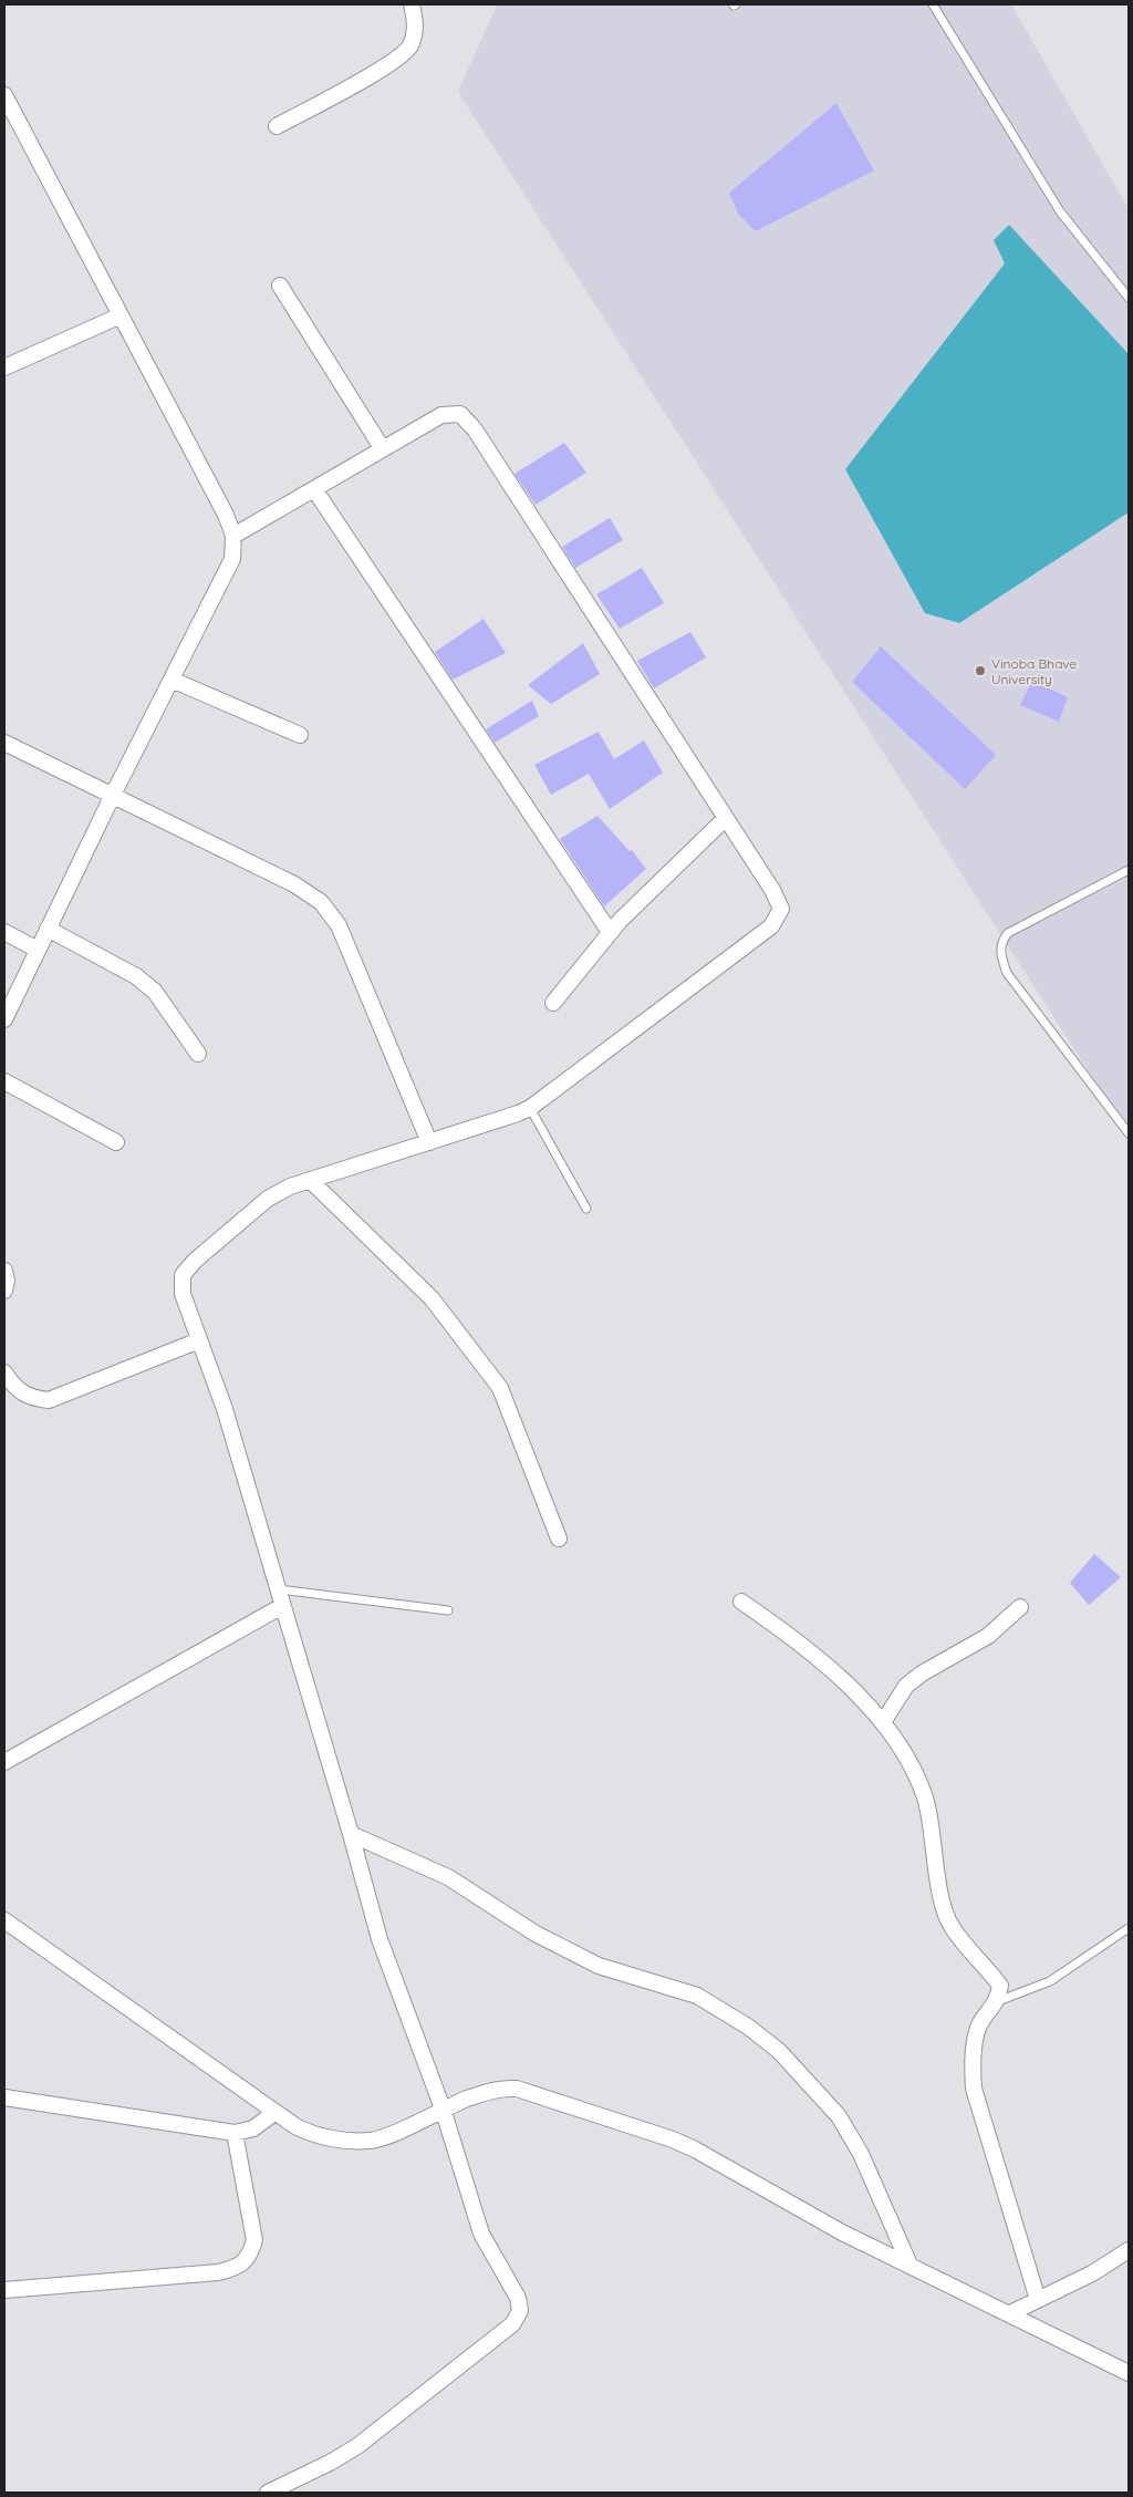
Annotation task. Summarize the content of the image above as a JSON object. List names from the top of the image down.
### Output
{
  "places": ["Vinoba Bhave University"]
}
